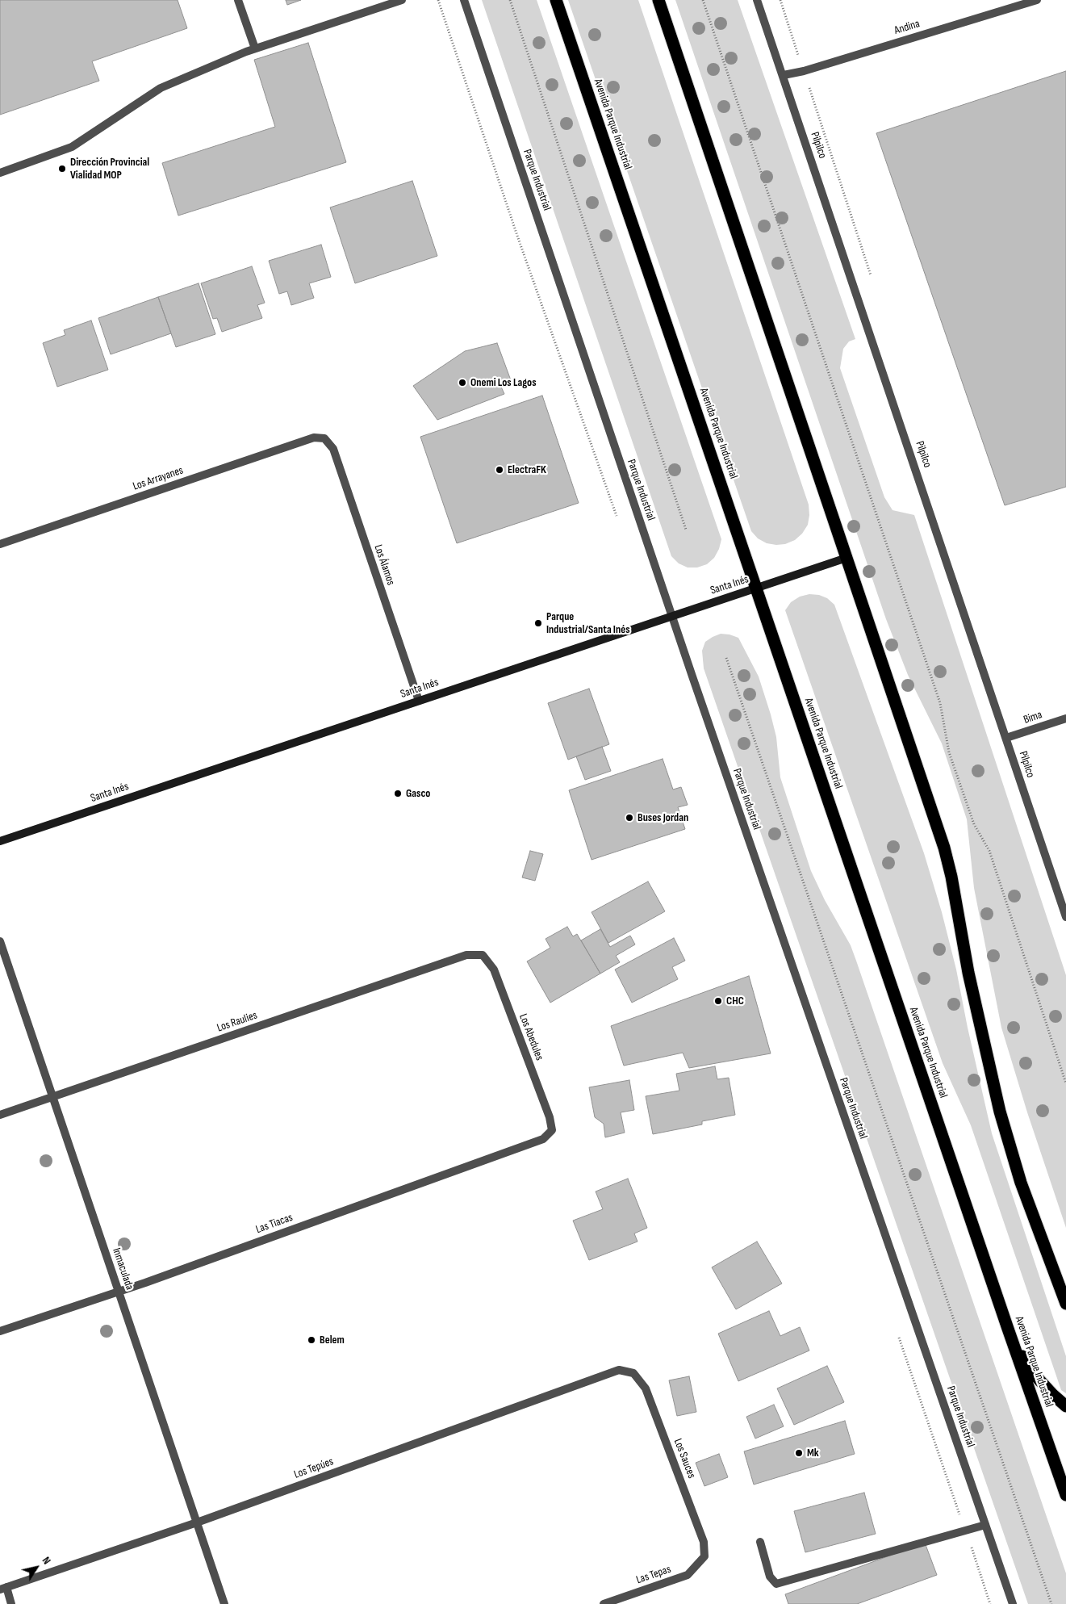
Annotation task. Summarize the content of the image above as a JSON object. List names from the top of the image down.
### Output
{
  "streets": {
    "highway": ["Avenida Parque Industrial"],
    "main road": ["Santa Inés"],
    "street": [
      "Andina",
      "Pilpilco",
      "Parque Industrial",
      "Los Arrayanes",
      "Los Álamos",
      "Bima",
      "Los Raulies",
      "Los Abedules",
      "Las Tiacas",
      "Inmaculada",
      "Los Sauces",
      "Los Tepúes",
      "Las Tepas"
    ]
  },
  "crossings": [
    ["Andina", "Pilpilco"],
    ["Avenida Parque Industrial", "Santa Inés"],
    ["Pilpilco", "Bima"],
    ["Parque Industrial", "Santa Inés"],
    ["Los Arrayanes", "Los Álamos"],
    ["Los Álamos", "Santa Inés"],
    ["Los Raulies", "Los Abedules"],
    ["Los Raulies", "Inmaculada"],
    ["Los Abedules", "Las Tiacas"],
    ["Las Tiacas", "Inmaculada"],
    ["Inmaculada", "Los Tepúes"],
    ["Los Sauces", "Los Tepúes"],
    ["Los Sauces", "Las Tepas"]
  ],
  "places": [
    "Dirección Provincial Vialidad MOP",
    "Onemi Los Lagos",
    "ElectraFK",
    "Parque Industrial/Santa Inés",
    "Gasco",
    "Buses Jordan",
    "CHC",
    "Belem",
    "Mk"
  ],
  "north": "top right"
}
